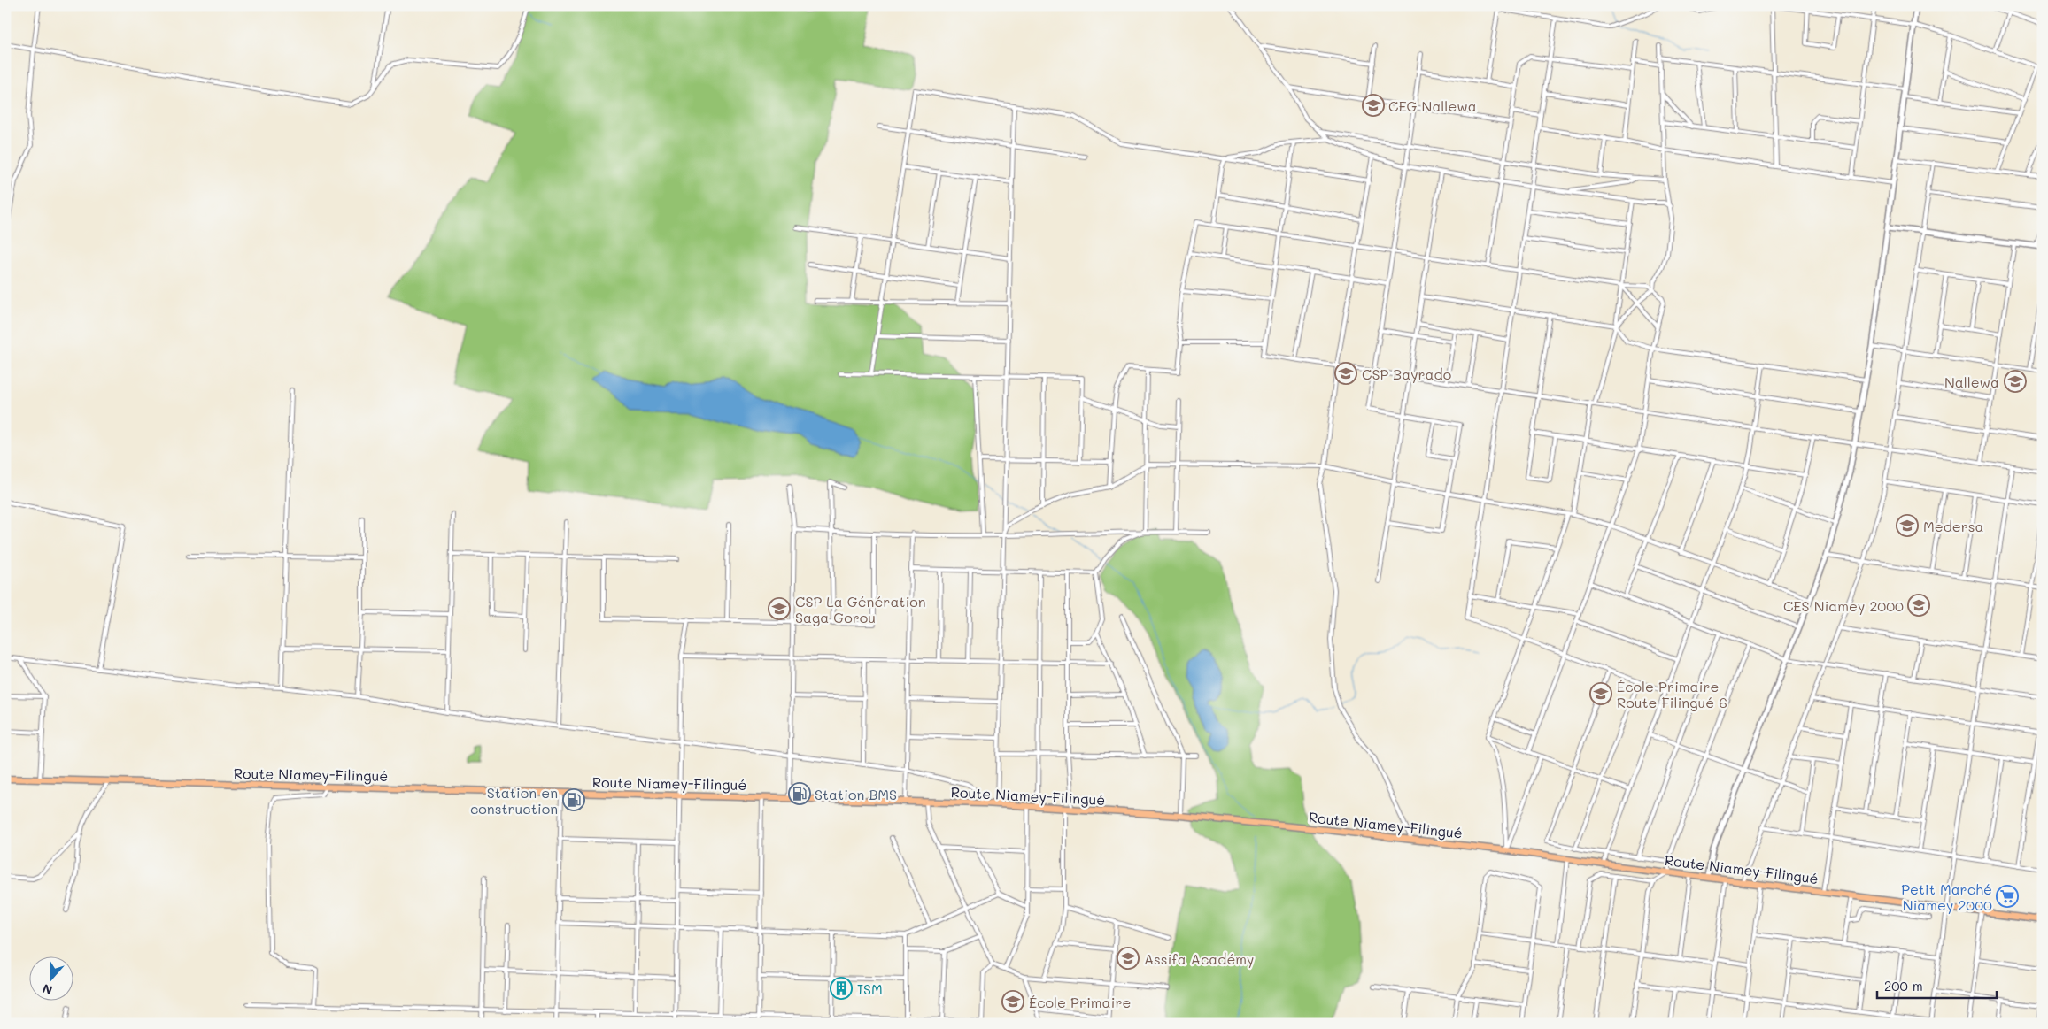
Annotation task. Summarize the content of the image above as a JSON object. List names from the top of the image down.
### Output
{
  "streets": {
    "main road": ["Route Niamey-Filingué"]
  },
  "places": {
    "school or university": [
      "CEG Nallewa",
      "CSP Bayrado",
      "Nallewa",
      "Medersa",
      "CES Niamey 2000",
      "CSP La Génération Saga Gorou",
      "École Primaire Route Filingué 6",
      "Assifa Académy",
      "École Primaire"
    ],
    "fuel station": ["Station BMS", "Station en construction"],
    "supermarket": ["Petit Marché Niamey 2000"],
    "building": ["ISM"]
  },
  "scale_bar": "200 m",
  "north": "bottom"
}
